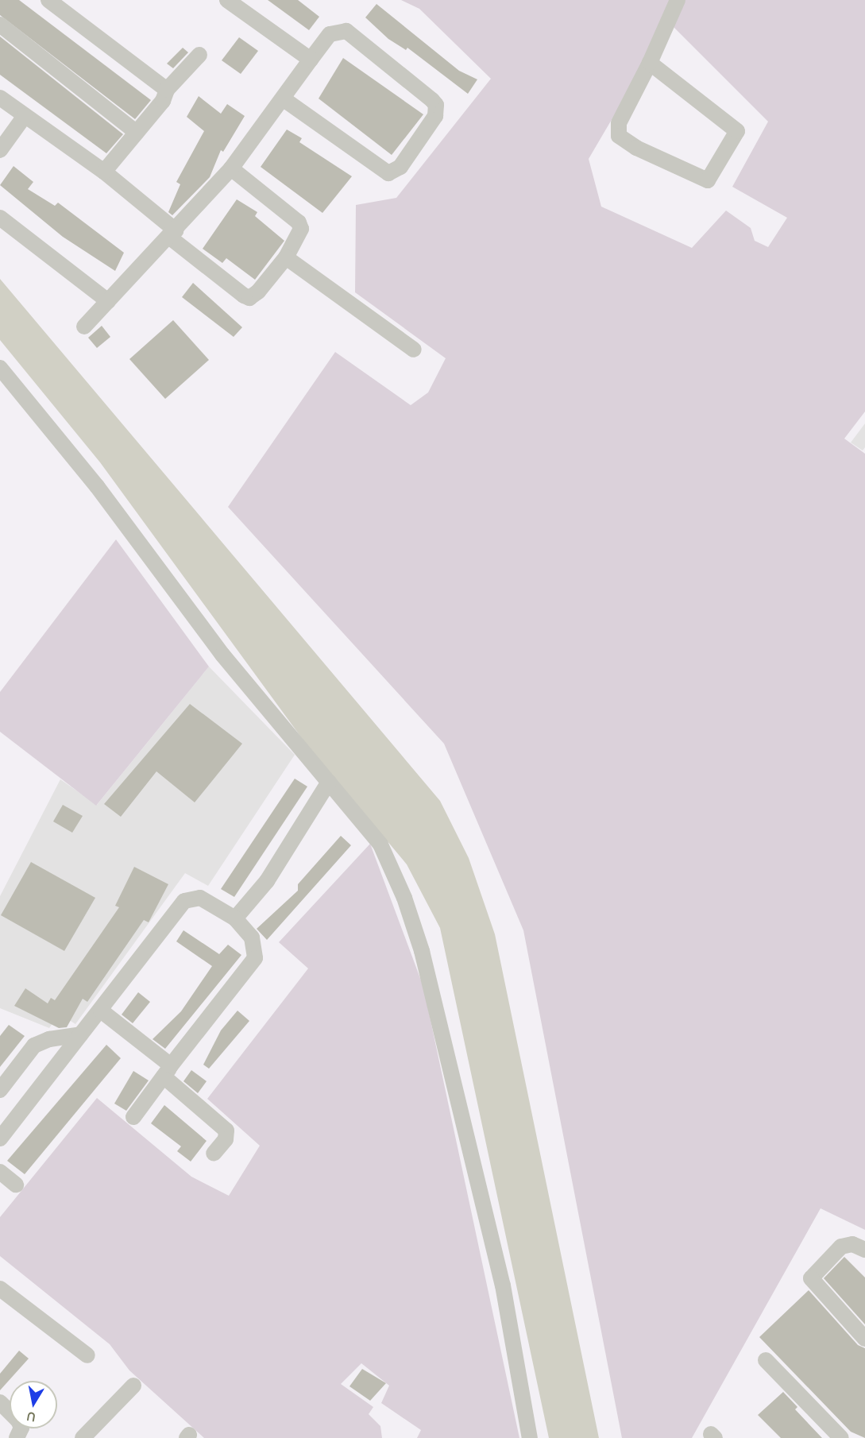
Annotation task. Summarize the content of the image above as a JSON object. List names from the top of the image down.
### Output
{
  "north": "bottom"
}
